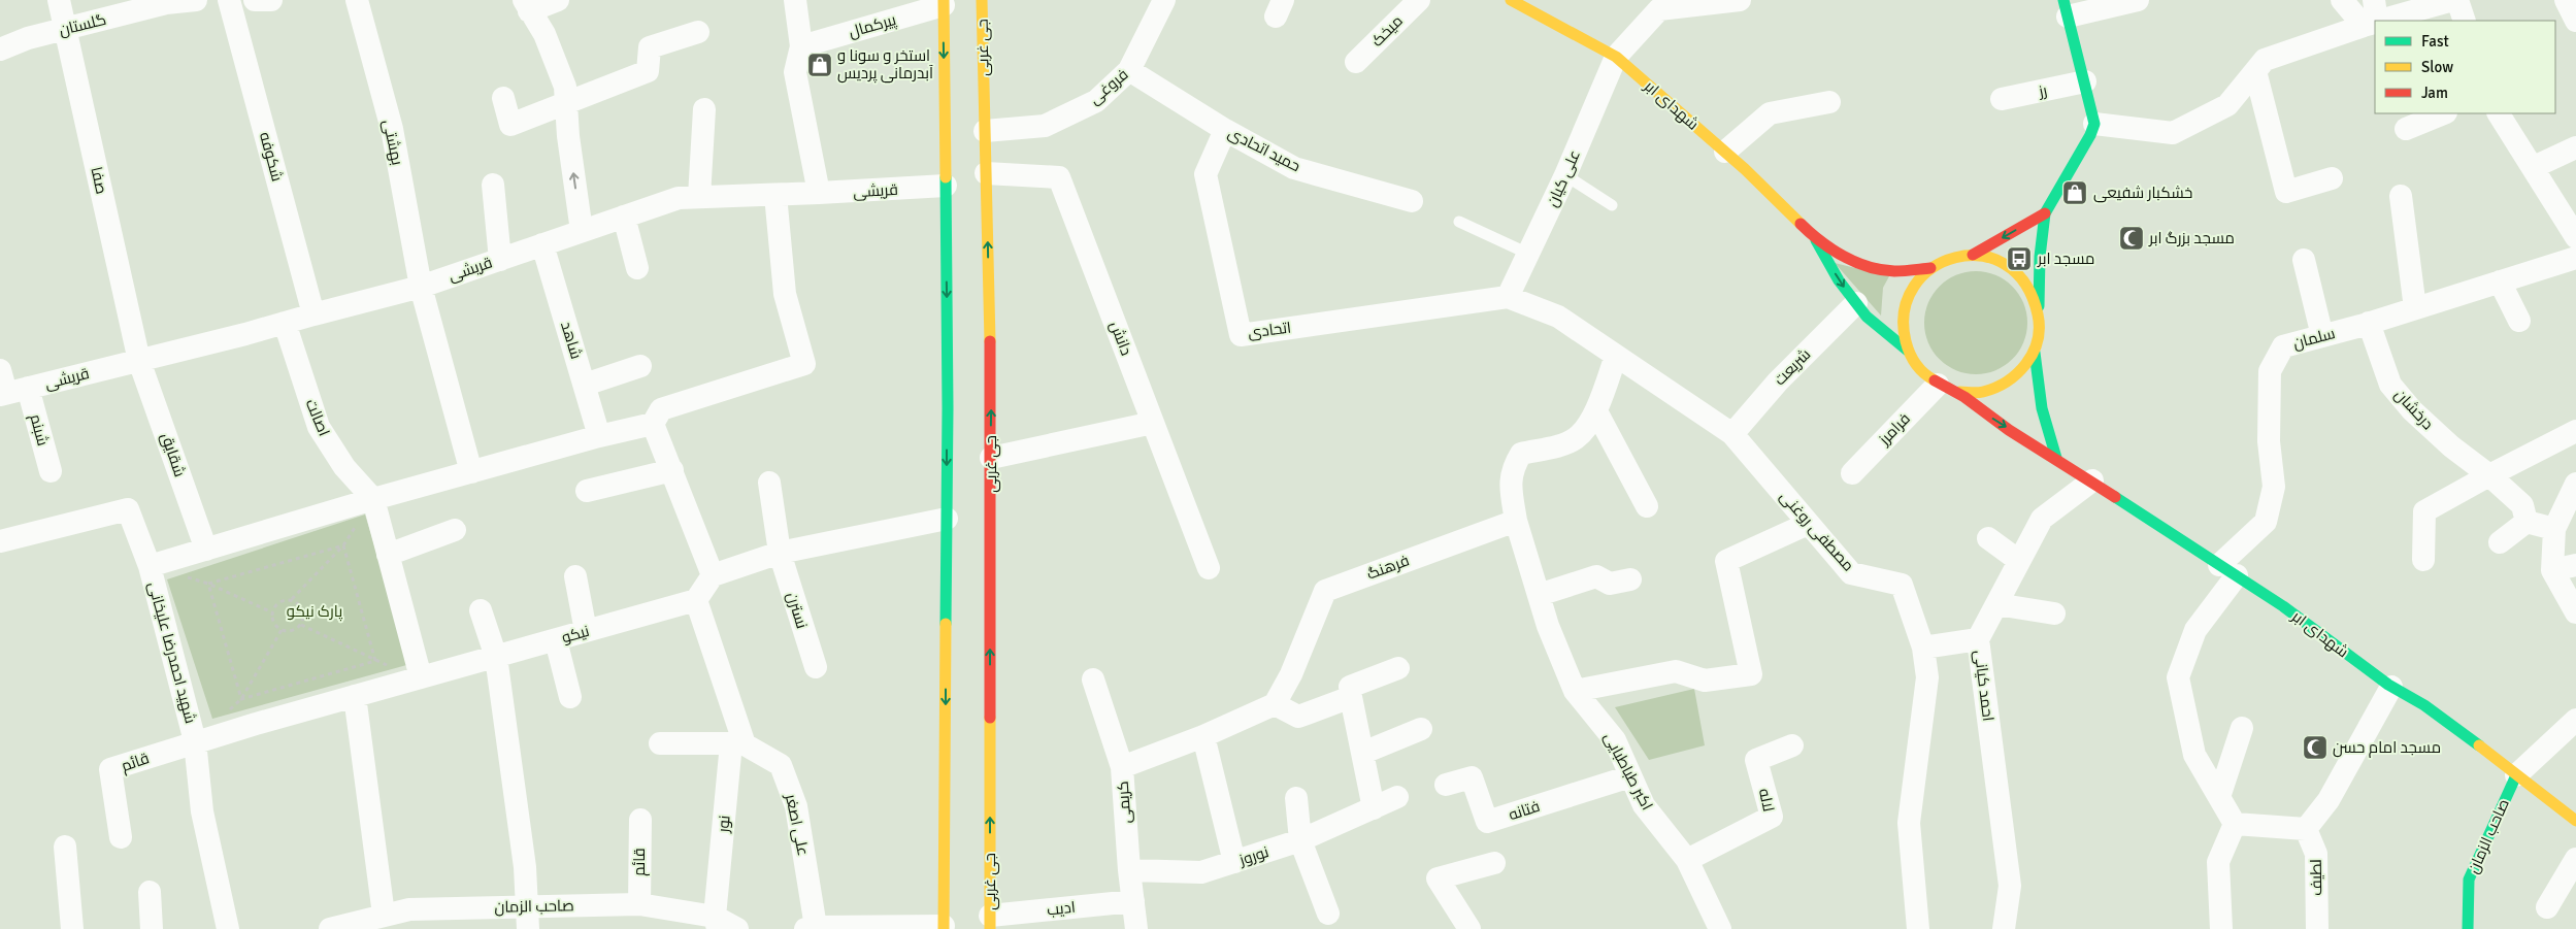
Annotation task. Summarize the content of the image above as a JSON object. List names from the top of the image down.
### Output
{
  "streets": {
    "main road": ["جی غربی", "شهدای ابر", "صاحب الزمان"],
    "street": [
      "گلستان",
      "پیرکمال",
      "میخک",
      "فروغی",
      "رز",
      "بهشتی",
      "حمید اتحادی",
      "شکوفه",
      "علی کیان",
      "صفا",
      "قریشی",
      "اتحادی",
      "دانش",
      "سلمان",
      "شاهد",
      "شریعت",
      "درخشان",
      "اصالت",
      "فرامرز",
      "شبنم",
      "شقایق",
      "مصطفی روغنی",
      "فرهنگ",
      "نسترن",
      "نیکو",
      "شهید احمدرضا علیخانی",
      "احمد کیانی",
      "قائم",
      "اکبر طباطبایی",
      "لاله",
      "کریمی",
      "فتانه",
      "نور",
      "علی اصغر",
      "نوروز",
      "لطیف",
      "ادیب"
    ]
  },
  "crossings": [
    ["گلستان", "صفا"],
    ["جی غربی", "فروغی"],
    ["جی غربی", "دانش"],
    ["جی غربی", "ادیب"],
    ["فروغی", "حمید اتحادی"],
    ["شهدای ابر", "علی کیان"],
    ["شهدای ابر", "سلمان"],
    ["شهدای ابر", "فرامرز"],
    ["شهدای ابر", "احمد کیانی"],
    ["شهدای ابر", "صاحب الزمان"],
    ["بهشتی", "قریشی"],
    ["حمید اتحادی", "اتحادی"],
    ["شکوفه", "قریشی"],
    ["علی کیان", "اتحادی"],
    ["علی کیان", "مصطفی روغنی"],
    ["صفا", "قریشی"],
    ["صفا", "شقایق"],
    ["قریشی", "شاهد"],
    ["قریشی", "اصالت"],
    ["قریشی", "شبنم"],
    ["قریشی", "شقایق"],
    ["اتحادی", "مصطفی روغنی"],
    ["سلمان", "درخشان"],
    ["شریعت", "مصطفی روغنی"],
    ["فرهنگ", "اکبر طباطبایی"],
    ["نیکو", "شهید احمدرضا علیخانی"],
    ["نیکو", "قائم"],
    ["شهید احمدرضا علیخانی", "قائم"],
    ["قائم", "صاحب الزمان"],
    ["اکبر طباطبایی", "لاله"],
    ["اکبر طباطبایی", "فتانه"],
    ["کریمی", "نوروز"],
    ["کریمی", "ادیب"],
    ["نور", "علی اصغر"],
    ["نور", "صاحب الزمان"]
  ],
  "parks": ["پارک نیکو"],
  "places": {
    "shop": ["استخر و سونا و آبدرمانی پردیس", "خشکبار شفیعی"],
    "mosque": ["مسجد بزرگ ابر", "مسجد امام حسن"],
    "bus stop": ["مسجد ابر"]
  },
  "legend": ["Fast", "Slow", "Jam"]
}
